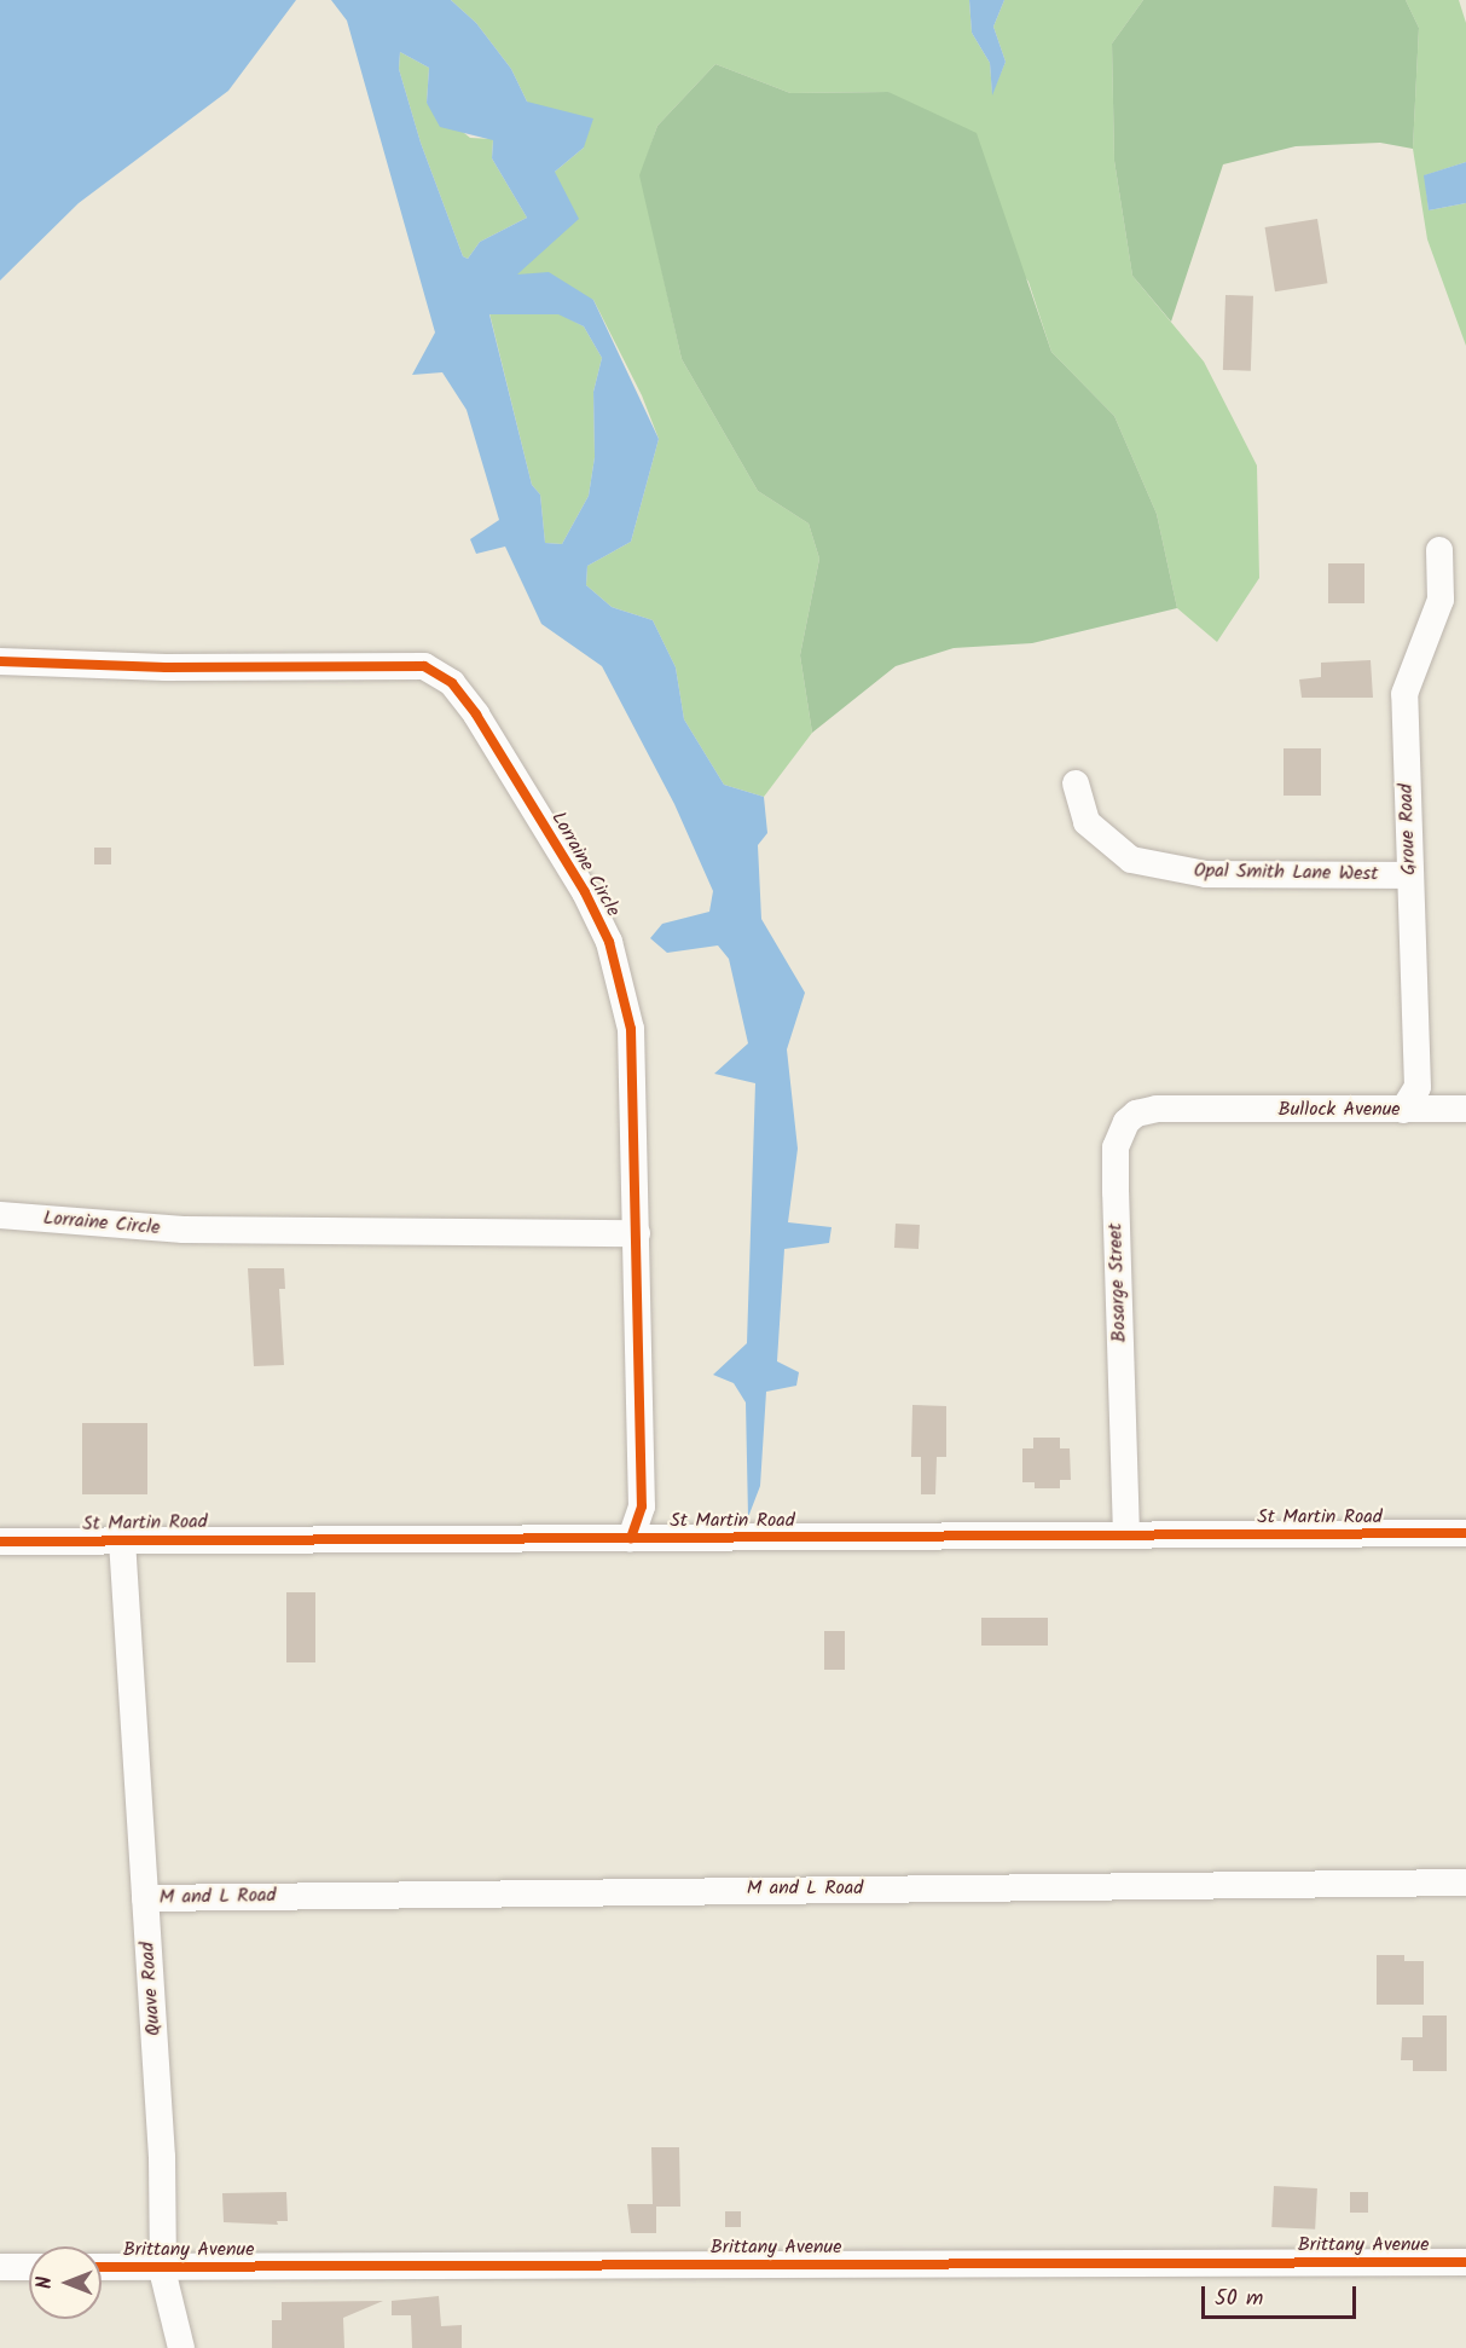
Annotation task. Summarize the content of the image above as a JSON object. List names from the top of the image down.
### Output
{
  "streets": {
    "street": [
      "Groue Road",
      "Lorraine Circle",
      "Opal Smith Lane West",
      "Bullock Avenue",
      "Bosarge Street",
      "St Martin Road",
      "M and L Road",
      "Quave Road",
      "Brittany Avenue"
    ]
  },
  "crossings": [
    ["Groue Road", "Opal Smith Lane West"],
    ["Groue Road", "Bullock Avenue"],
    ["Lorraine Circle", "St Martin Road"],
    ["Bullock Avenue", "Bosarge Street"],
    ["Bosarge Street", "St Martin Road"],
    ["St Martin Road", "Quave Road"],
    ["M and L Road", "Quave Road"],
    ["Quave Road", "Brittany Avenue"]
  ],
  "scale_bar": "50 m",
  "north": "left"
}
